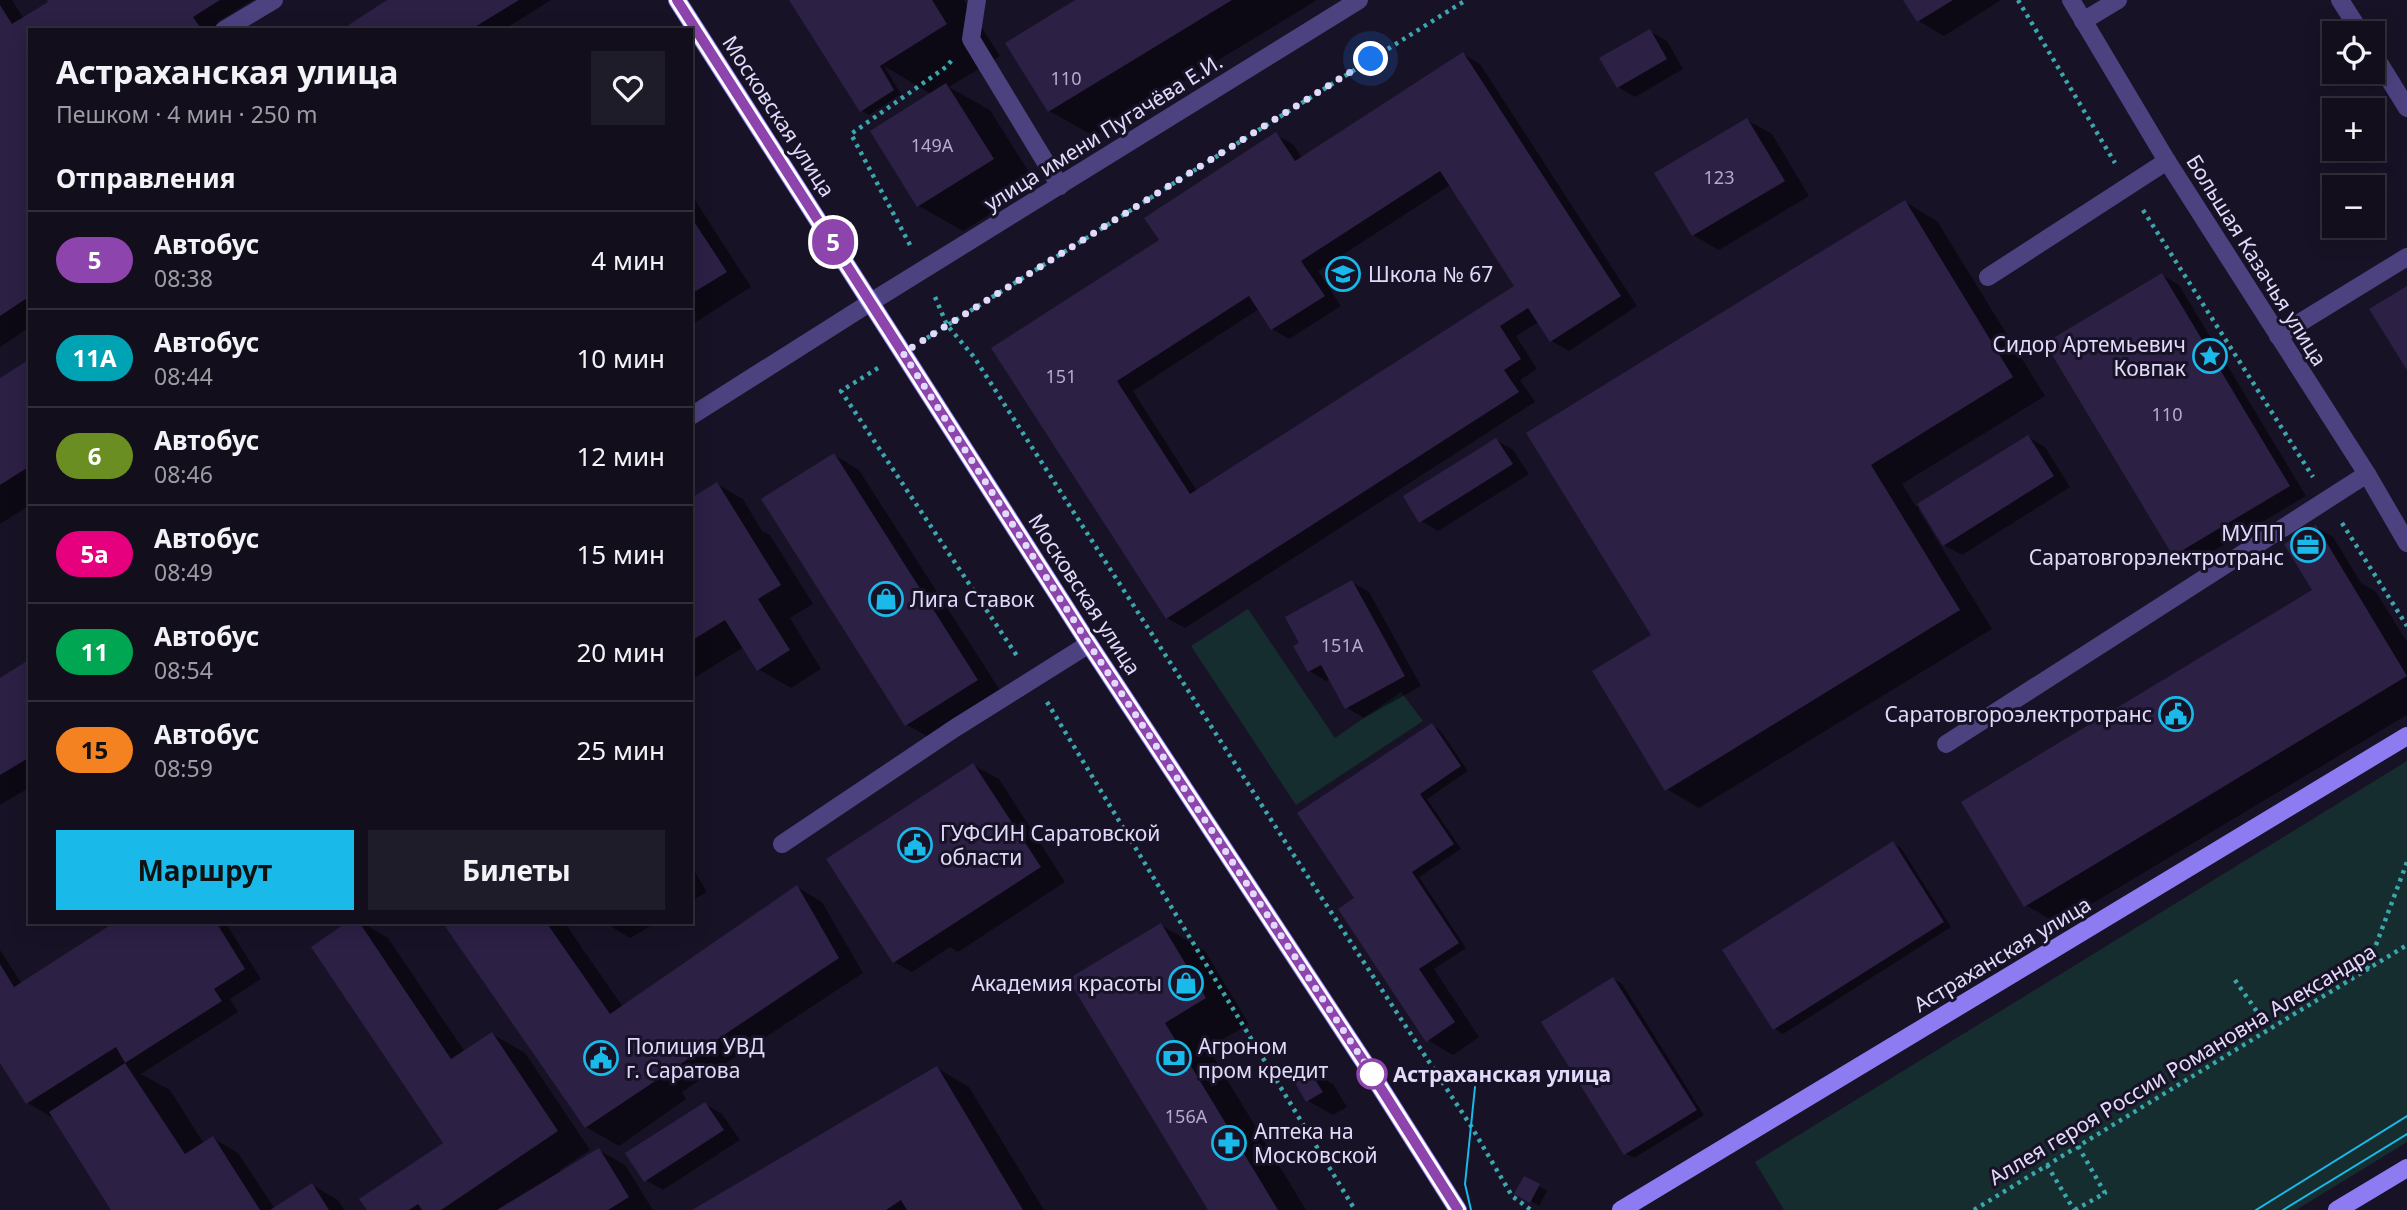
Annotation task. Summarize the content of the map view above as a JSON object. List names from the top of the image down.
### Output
{
  "streets": {
    "main road": ["Московская улица", "Астраханская улица"],
    "street": ["улица имени Пугачёва Е.И.", "Большая Казачья улица"],
    "path": ["Аллея героя России Романовна Александра"]
  },
  "crossings": [
    ["Московская улица", "улица имени Пугачёва Е.И."]
  ],
  "places": {
    "school or university": ["Школа № 67"],
    "place": ["Сидор Артемьевич Ковпак"],
    "office": ["МУПП Саратовгорэлектротранс"],
    "shop": ["Лига Ставок", "Академия красоты"],
    "public building": ["Саратовгороэлектротранс", "ГУФСИН Саратовской области", "Полиция УВД г. Саратова"],
    "bank": ["Агроном пром кредит"],
    "other": ["Астраханская улица"],
    "pharmacy": ["Аптека на Московской"]
  },
  "lines": ["bus line 5"],
  "house_numbers": [
    "110",
    "149А",
    "123",
    "151",
    "110",
    "151А",
    "156А"
  ],
  "page": {
    "on_map": "5",
    "map_buttons": ["+", "−"],
    "heading": [
      ["Астраханская улица", "Пешком · 4 мин · 250 m"],
      "Отправления"
    ],
    "list": [
      {
        "mark": "5",
        "name": "Автобус",
        "note": "08:38",
        "value": "4 мин"
      },
      {
        "mark": "11А",
        "name": "Автобус",
        "note": "08:44",
        "value": "10 мин"
      },
      {
        "mark": "6",
        "name": "Автобус",
        "note": "08:46",
        "value": "12 мин"
      },
      {
        "mark": "5а",
        "name": "Автобус",
        "note": "08:49",
        "value": "15 мин"
      },
      {
        "mark": "11",
        "name": "Автобус",
        "note": "08:54",
        "value": "20 мин"
      },
      {
        "mark": "15",
        "name": "Автобус",
        "note": "08:59",
        "value": "25 мин"
      }
    ],
    "buttons": ["Маршрут", "Билеты"]
  }
}
